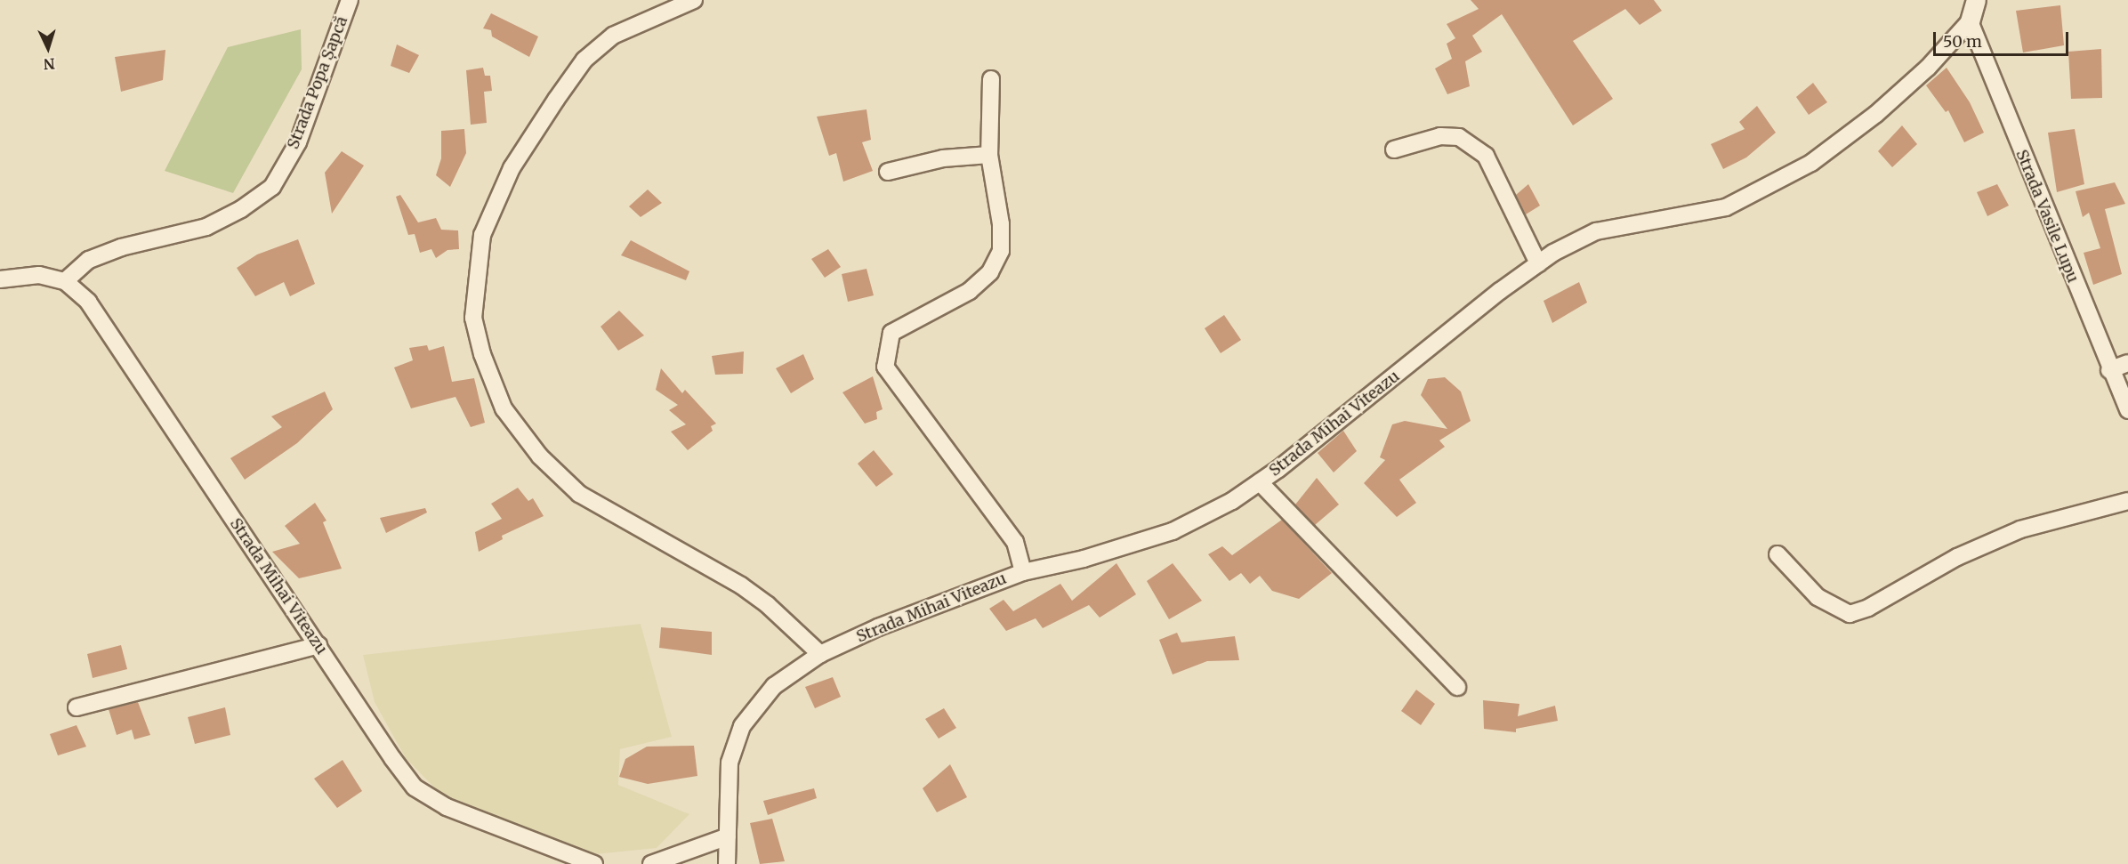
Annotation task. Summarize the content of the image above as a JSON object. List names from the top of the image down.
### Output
{
  "streets": {
    "street": ["Strada Popa Șapcă", "Strada Vasile Lupu", "Strada Mihai Viteazu"]
  },
  "crossings": [
    ["Strada Popa Șapcă", "Strada Mihai Viteazu"],
    ["Strada Vasile Lupu", "Strada Mihai Viteazu"]
  ],
  "scale_bar": "50 m",
  "north": "bottom"
}
